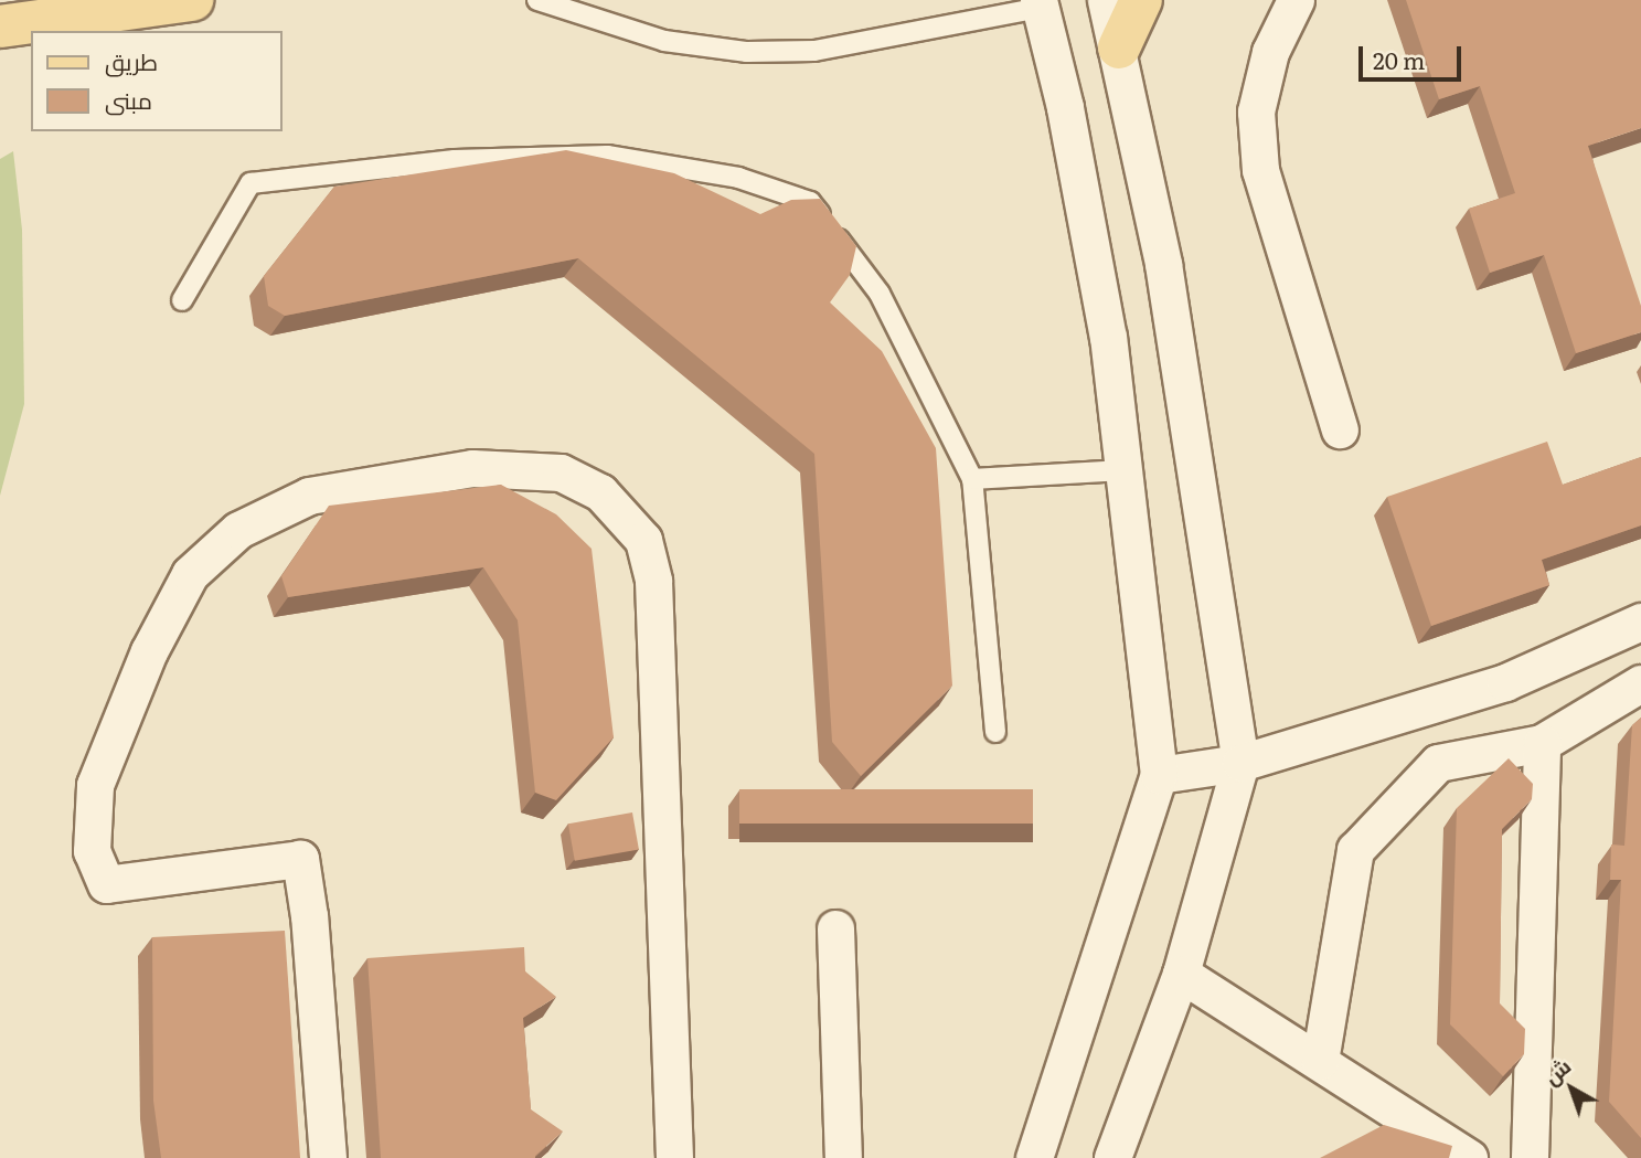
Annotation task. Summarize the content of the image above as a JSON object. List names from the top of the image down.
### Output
{
  "legend": ["طريق", "مبنى"],
  "scale_bar": "20 m",
  "north": "top left"
}
